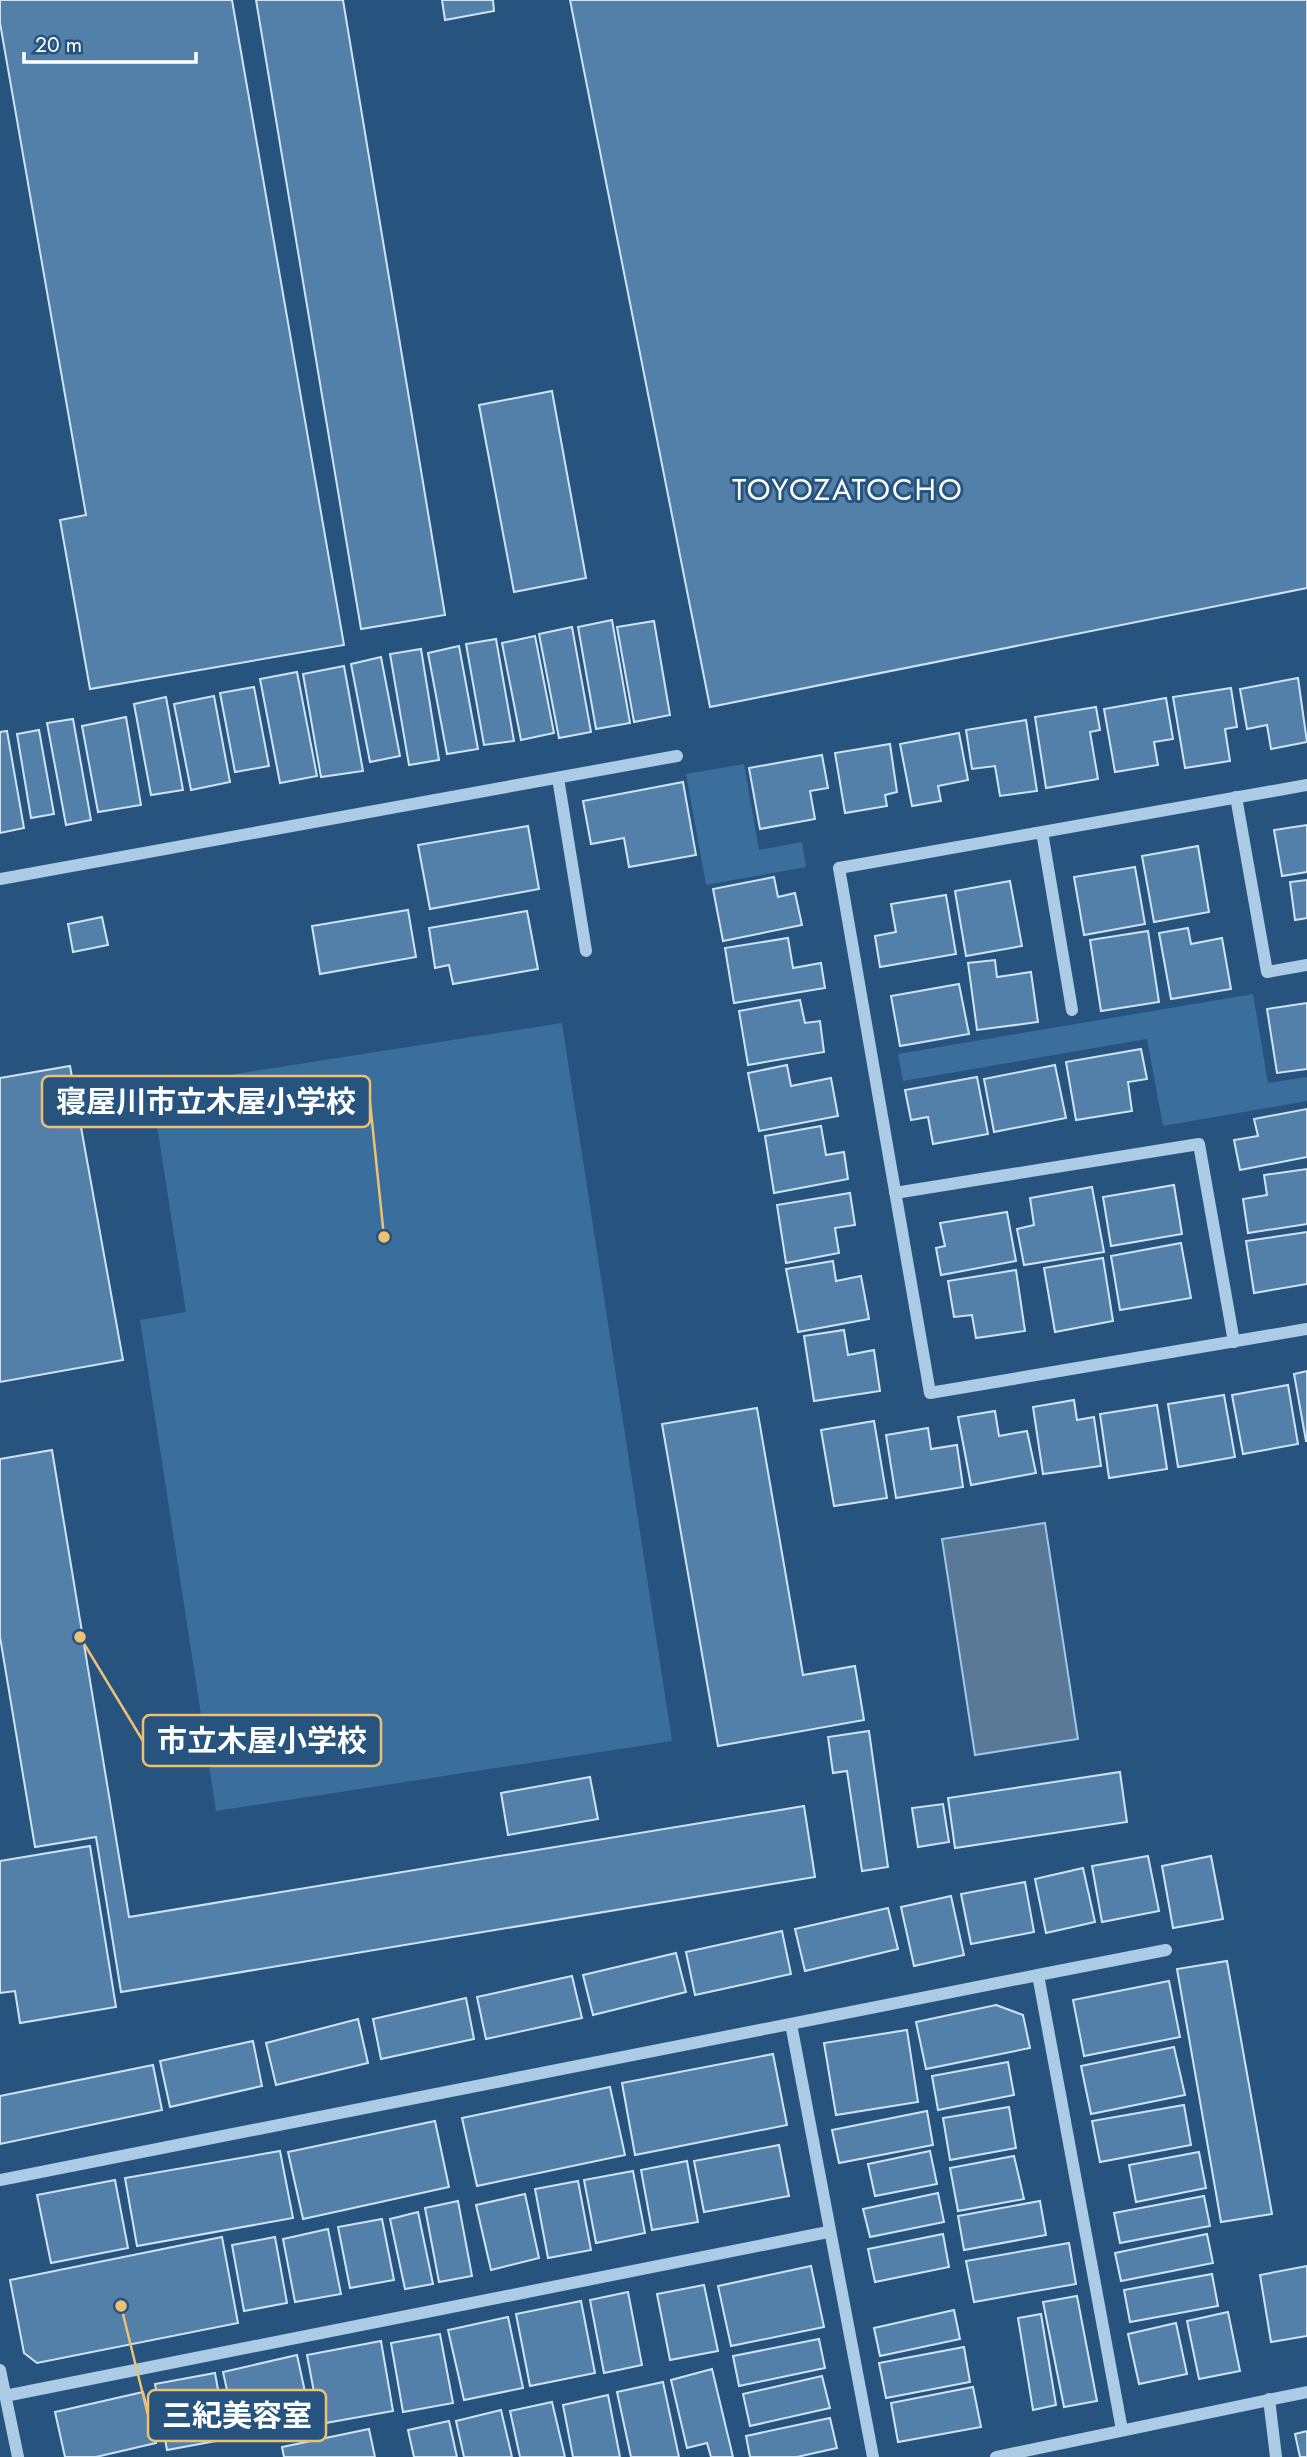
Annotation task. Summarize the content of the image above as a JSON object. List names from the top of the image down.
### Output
{
  "districts": ["TOYOZATOCHO"],
  "places": ["寝屋川市立木屋小学校", "市立木屋小学校", "三紀美容室"],
  "scale_bar": "20 m"
}
